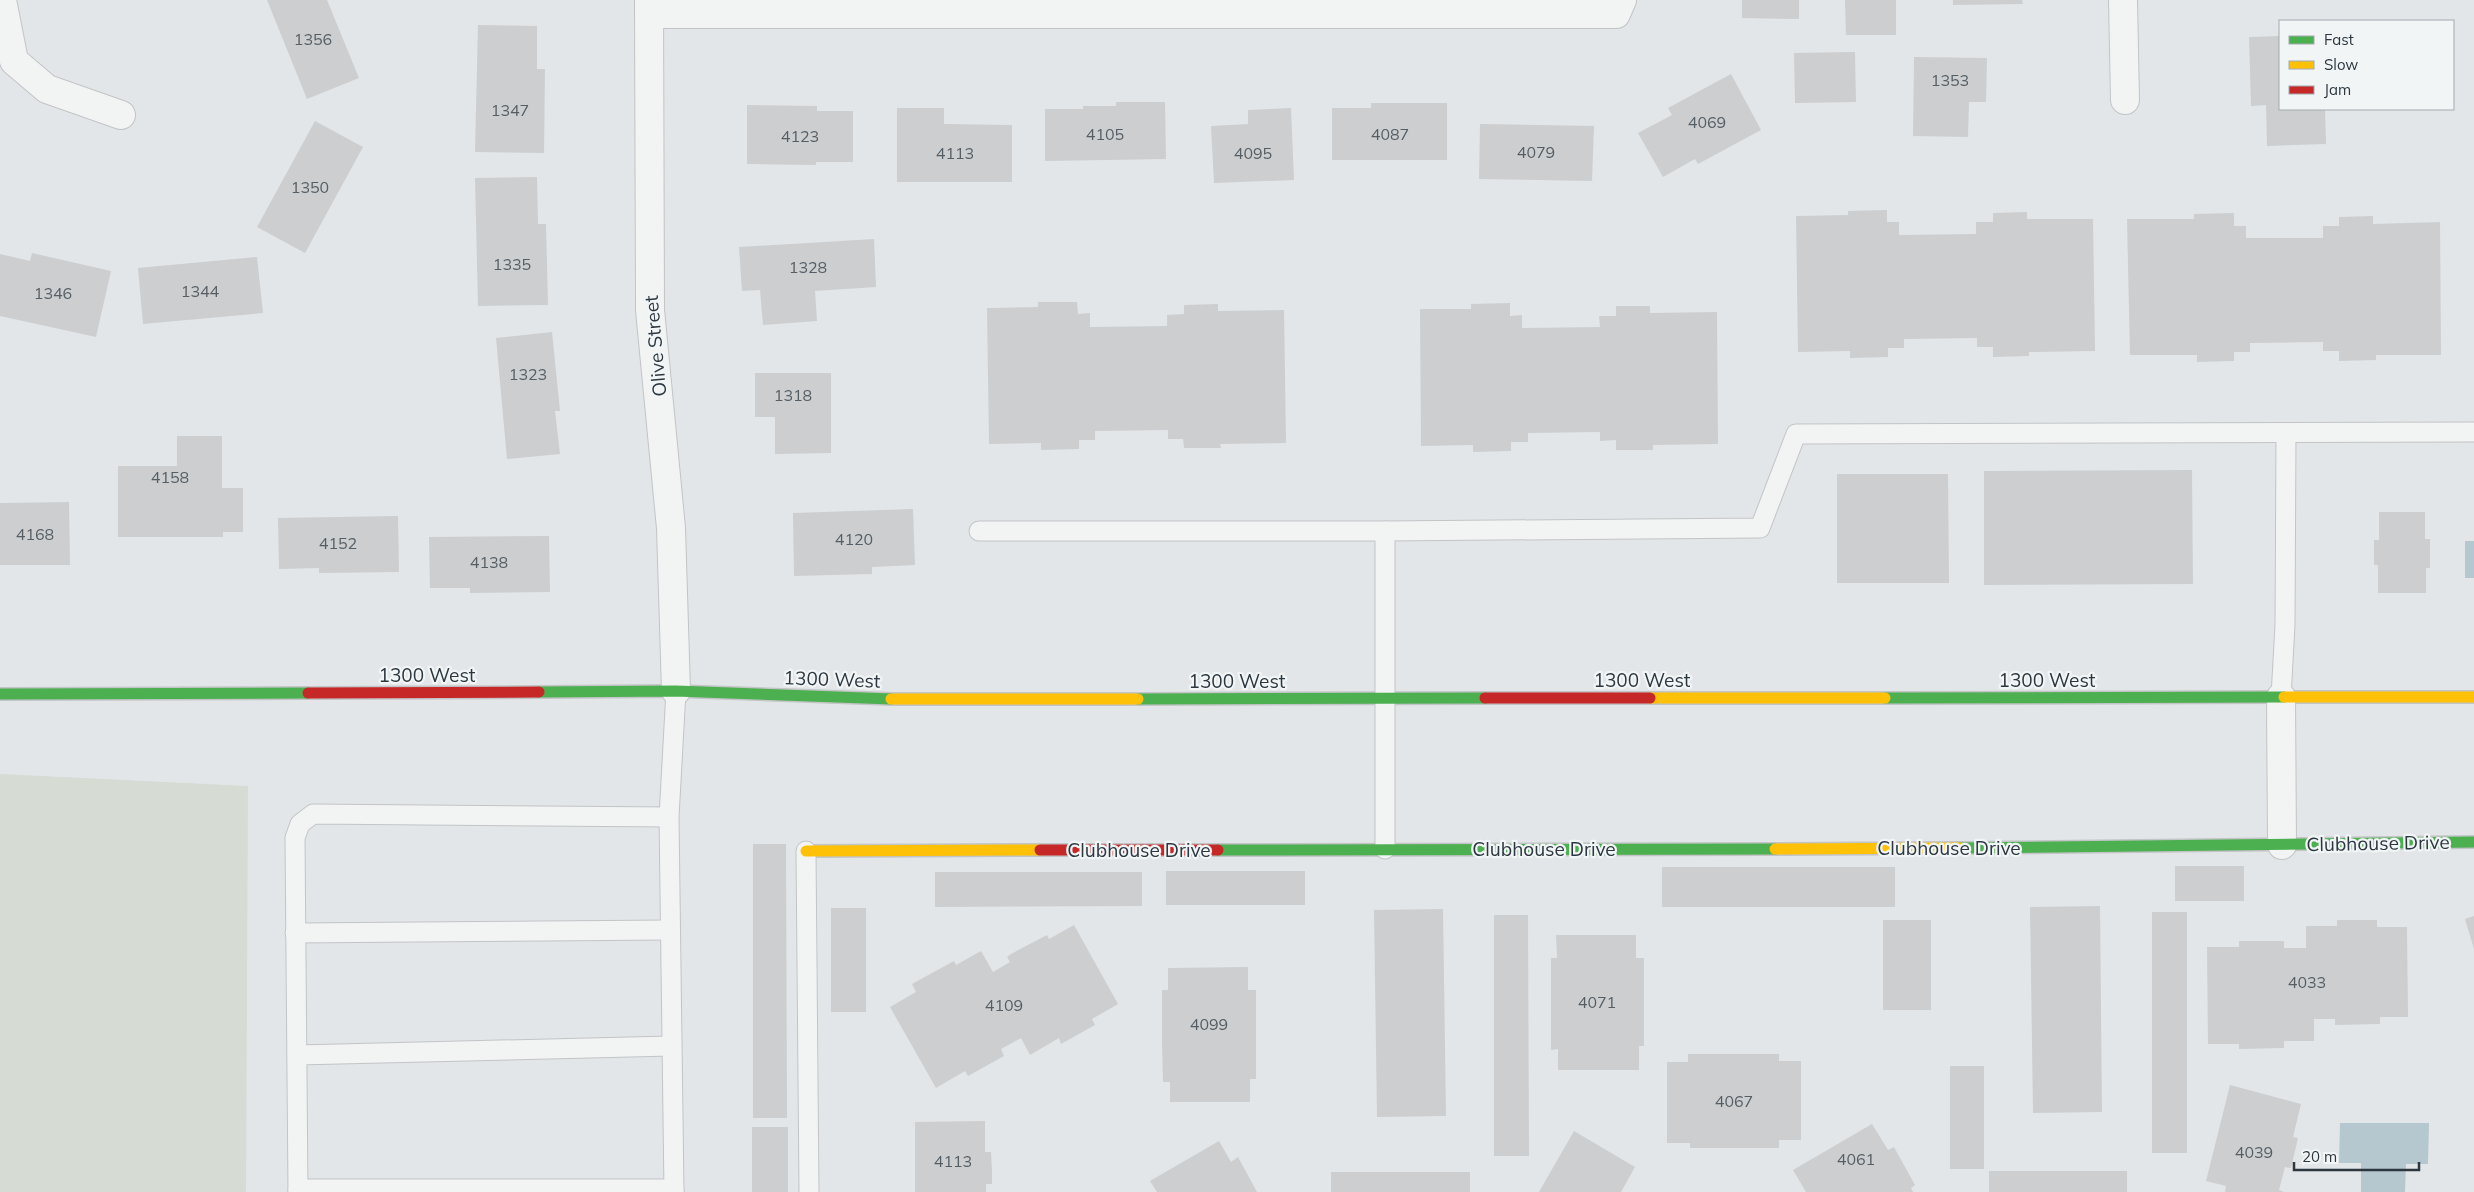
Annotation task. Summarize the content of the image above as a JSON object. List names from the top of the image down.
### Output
{
  "streets": {
    "street": ["Olive Street", "1300 West", "Clubhouse Drive"]
  },
  "crossings": [
    ["Olive Street", "1300 West"],
    ["1300 West", "Clubhouse Drive"]
  ],
  "house_numbers": [
    "1356",
    "1353",
    "1347",
    "4069",
    "4105",
    "4087",
    "4123",
    "4079",
    "4113",
    "4095",
    "1350",
    "1335",
    "1328",
    "1344",
    "1346",
    "1323",
    "1318",
    "4158",
    "4168",
    "4120",
    "4152",
    "4138",
    "4033",
    "4071",
    "4109",
    "4099",
    "4067",
    "4039",
    "4061",
    "4113"
  ],
  "legend": ["Fast", "Slow", "Jam"],
  "scale_bar": "20 m"
}
